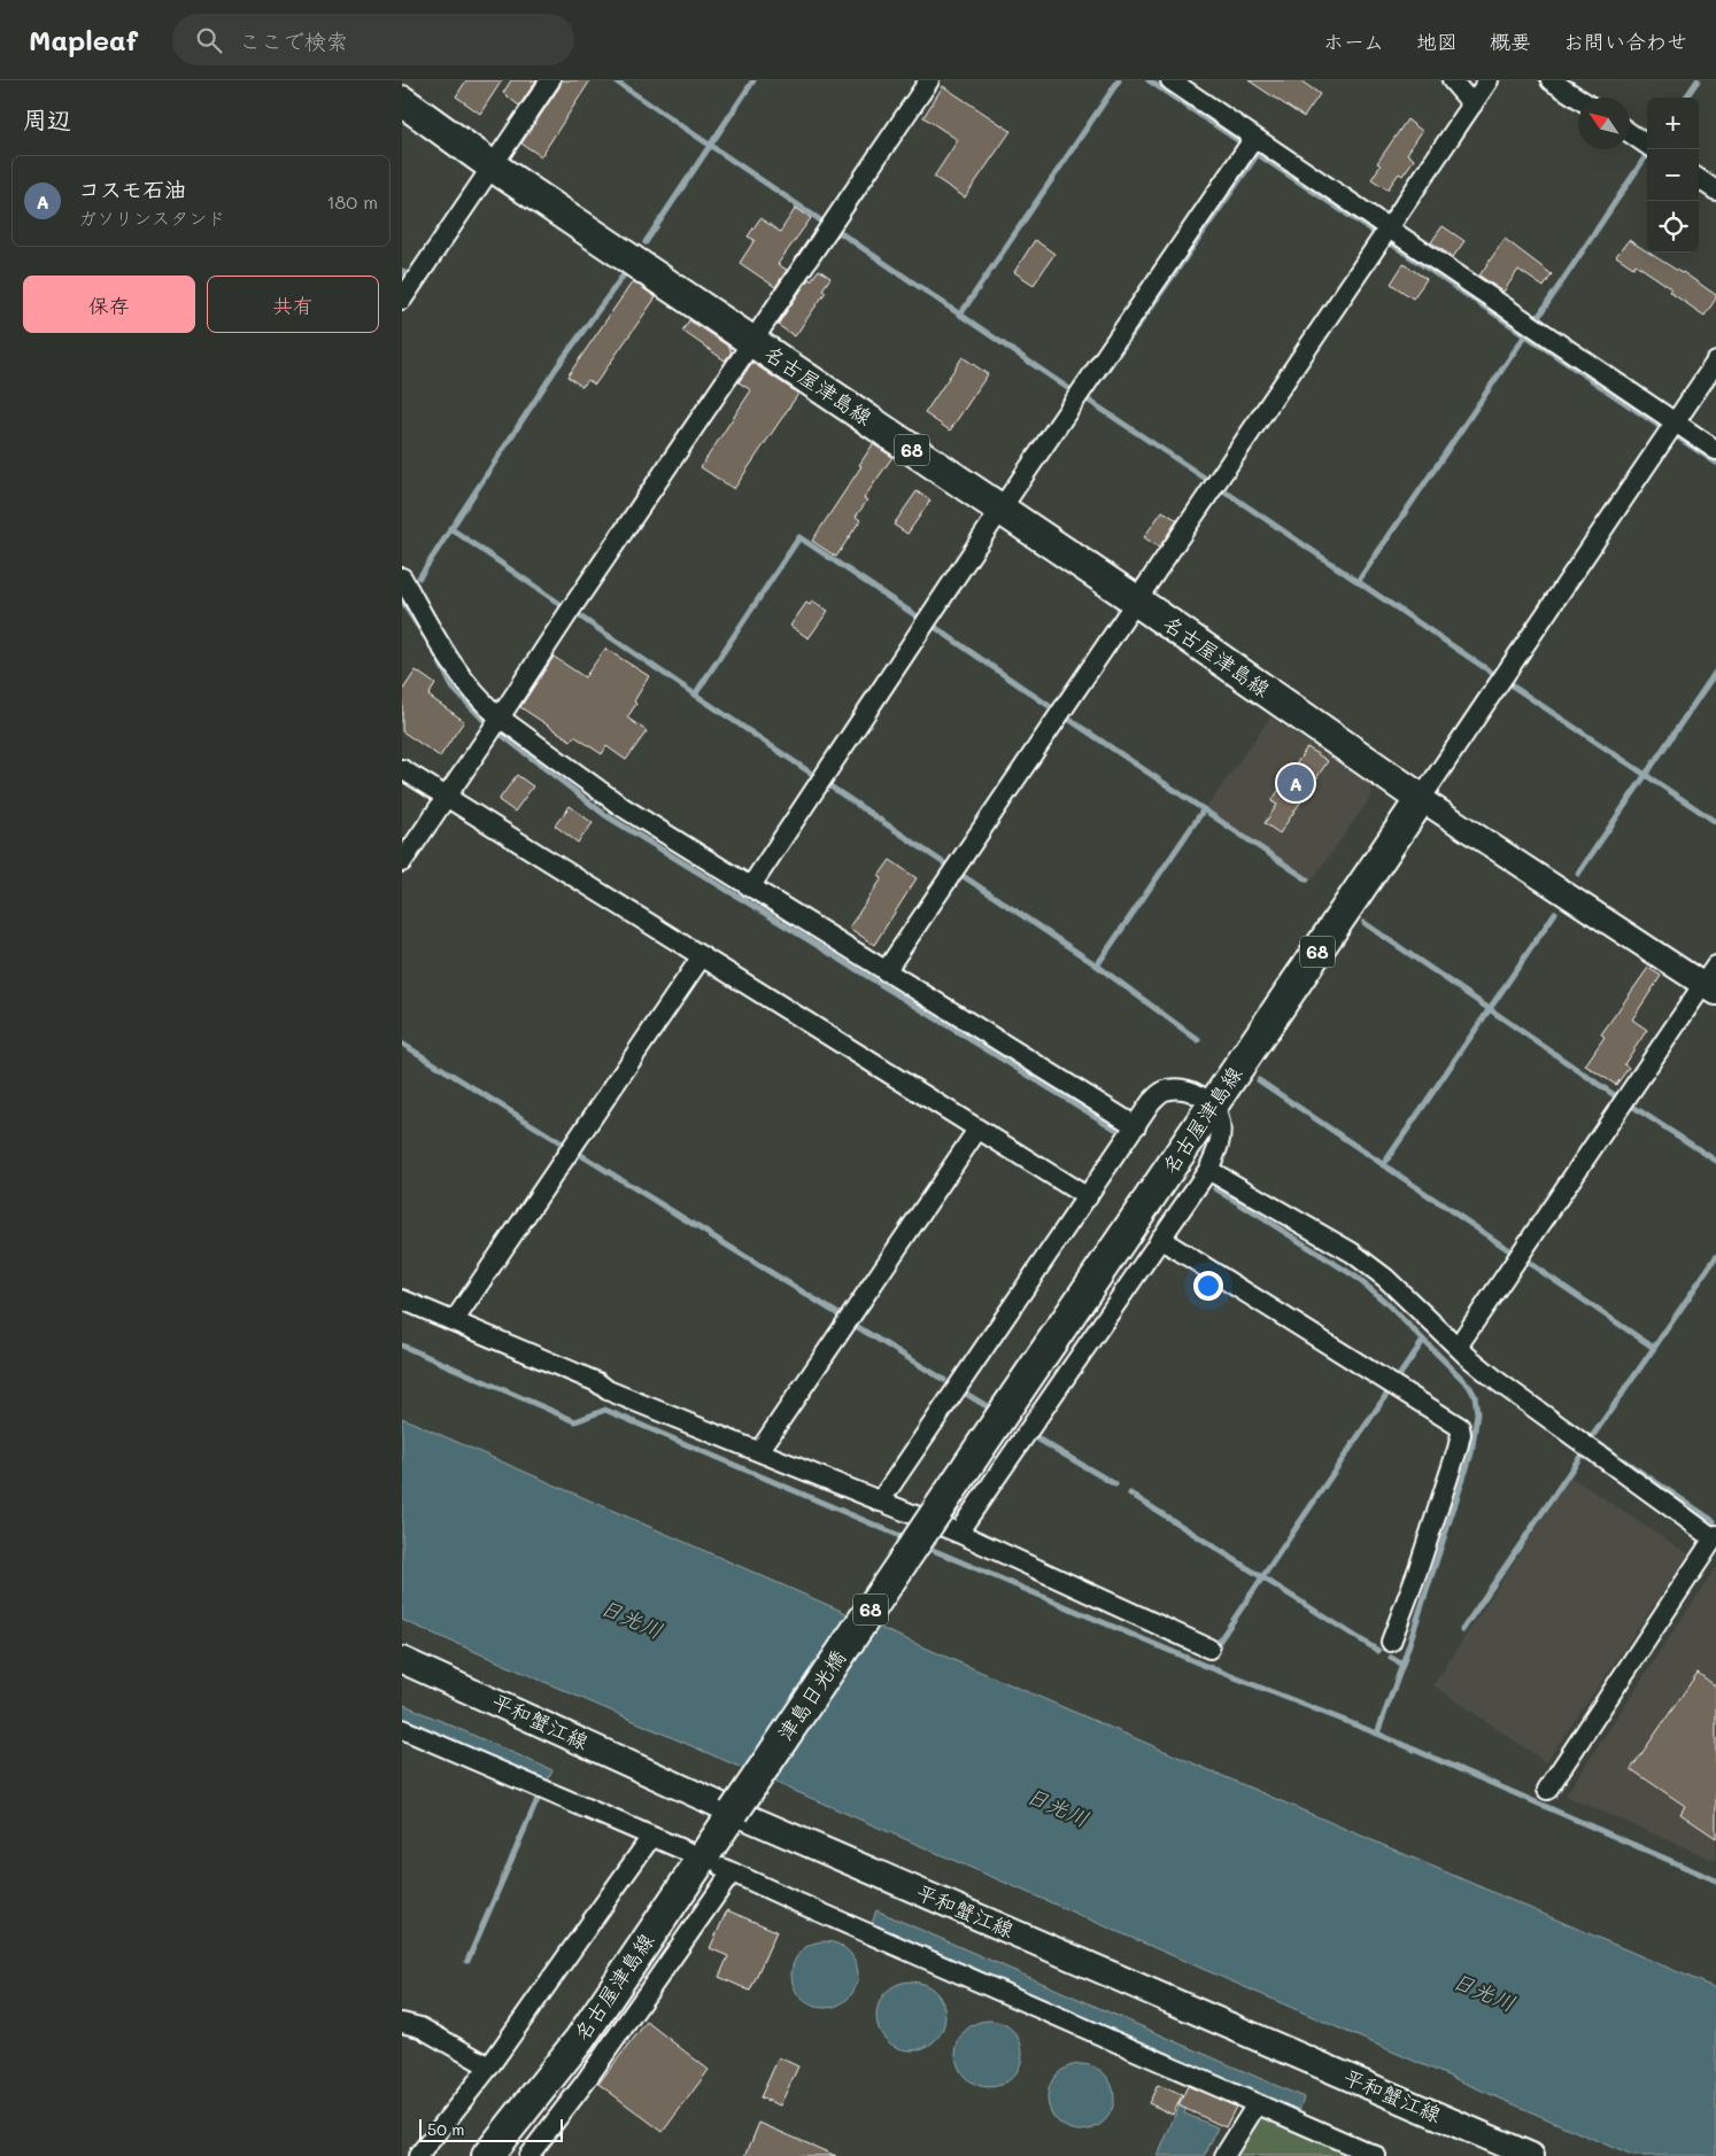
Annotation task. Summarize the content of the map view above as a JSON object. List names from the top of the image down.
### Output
{
  "streets": {
    "main road": [
      "名古屋津島線",
      "68",
      "津島日光橋",
      "平和蟹江線"
    ]
  },
  "crossings": [
    ["名古屋津島線", "津島日光橋"],
    ["名古屋津島線", "平和蟹江線"],
    ["津島日光橋", "平和蟹江線"]
  ],
  "water": ["日光川"],
  "scale_bar": "50 m",
  "north": "top left",
  "page": {
    "header": "Mapleaf",
    "search": "ここで検索",
    "nav": [
      "ホーム",
      "地図",
      "概要",
      "お問い合わせ"
    ],
    "heading": "周辺",
    "map_buttons": ["+", "−"],
    "list": [
      {
        "mark": "A",
        "name": "コスモ石油",
        "note": "ガソリンスタンド",
        "value": "180 m"
      }
    ],
    "buttons": ["保存", "共有"],
    "pins": "A",
    "scale": "50 m"
  }
}
